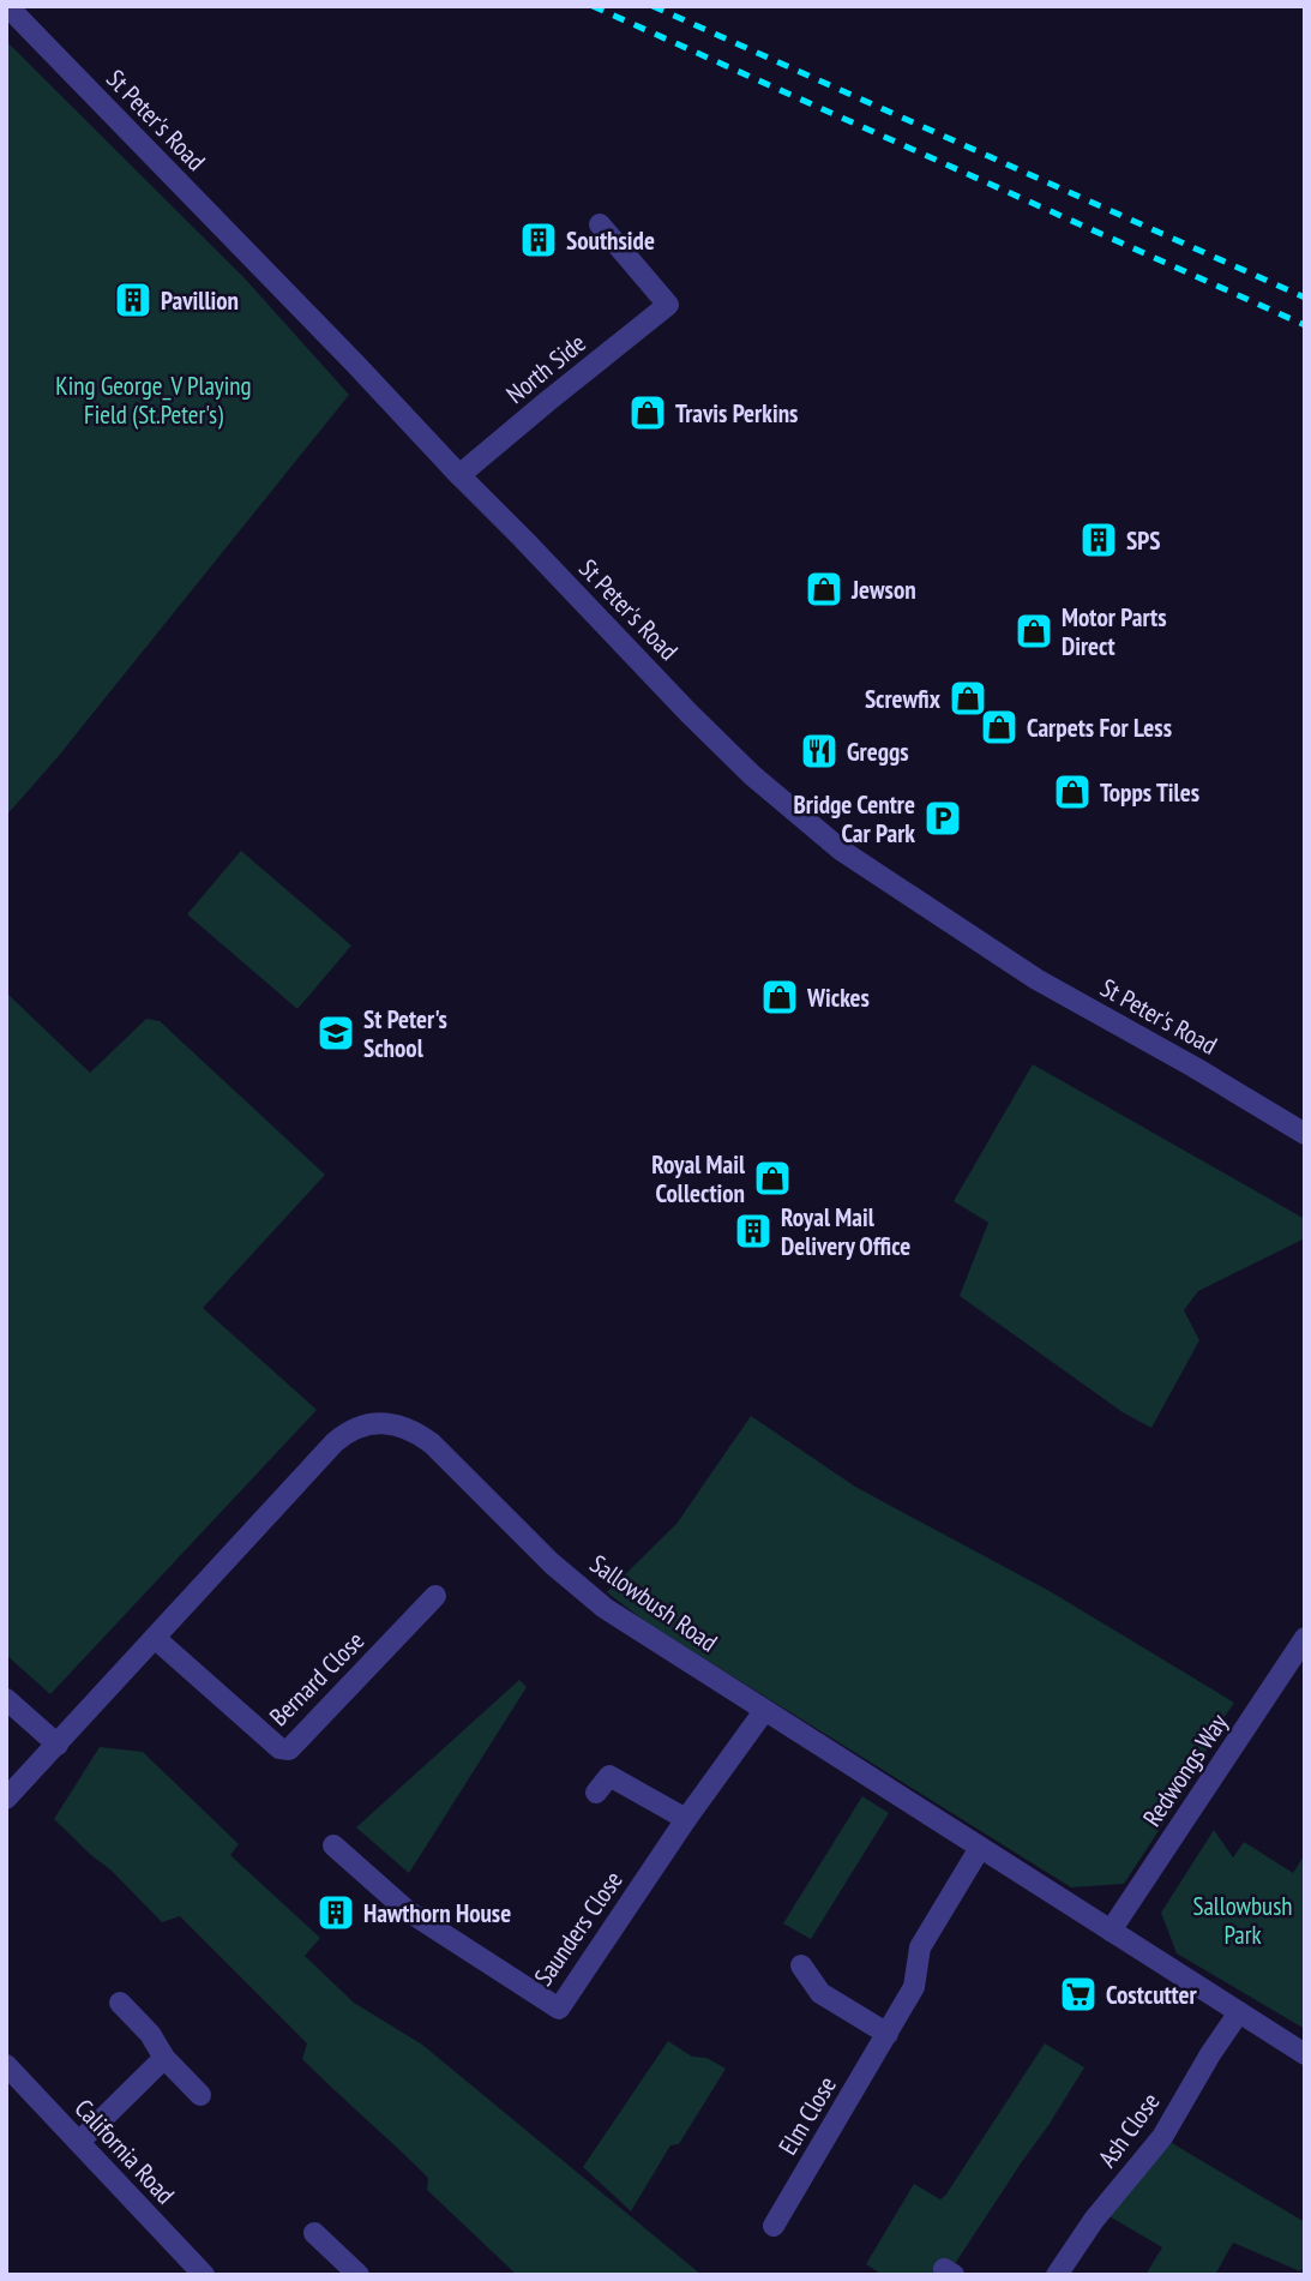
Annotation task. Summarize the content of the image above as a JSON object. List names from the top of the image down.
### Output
{
  "streets": {
    "street": [
      "St Peter's Road",
      "North Side",
      "Sallowbush Road",
      "Bernard Close",
      "Redwongs Way",
      "Saunders Close",
      "Elm Close",
      "Ash Close",
      "California Road"
    ]
  },
  "crossings": [
    ["St Peter's Road", "North Side"],
    ["Sallowbush Road", "Bernard Close"],
    ["Sallowbush Road", "Redwongs Way"],
    ["Sallowbush Road", "Saunders Close"],
    ["Sallowbush Road", "Elm Close"],
    ["Sallowbush Road", "Ash Close"]
  ],
  "parks": ["King George_V Playing Field (St.Peter's)", "Sallowbush Park"],
  "places": {
    "building": [
      "Southside",
      "Pavillion",
      "SPS",
      "Royal Mail Delivery Office",
      "Hawthorn House"
    ],
    "shop": [
      "Travis Perkins",
      "Jewson",
      "Motor Parts Direct",
      "Screwfix",
      "Carpets For Less",
      "Topps Tiles",
      "Wickes",
      "Royal Mail Collection"
    ],
    "restaurant": ["Greggs"],
    "parking": ["Bridge Centre Car Park"],
    "school or university": ["St Peter's School"],
    "supermarket": ["Costcutter"]
  }
}
